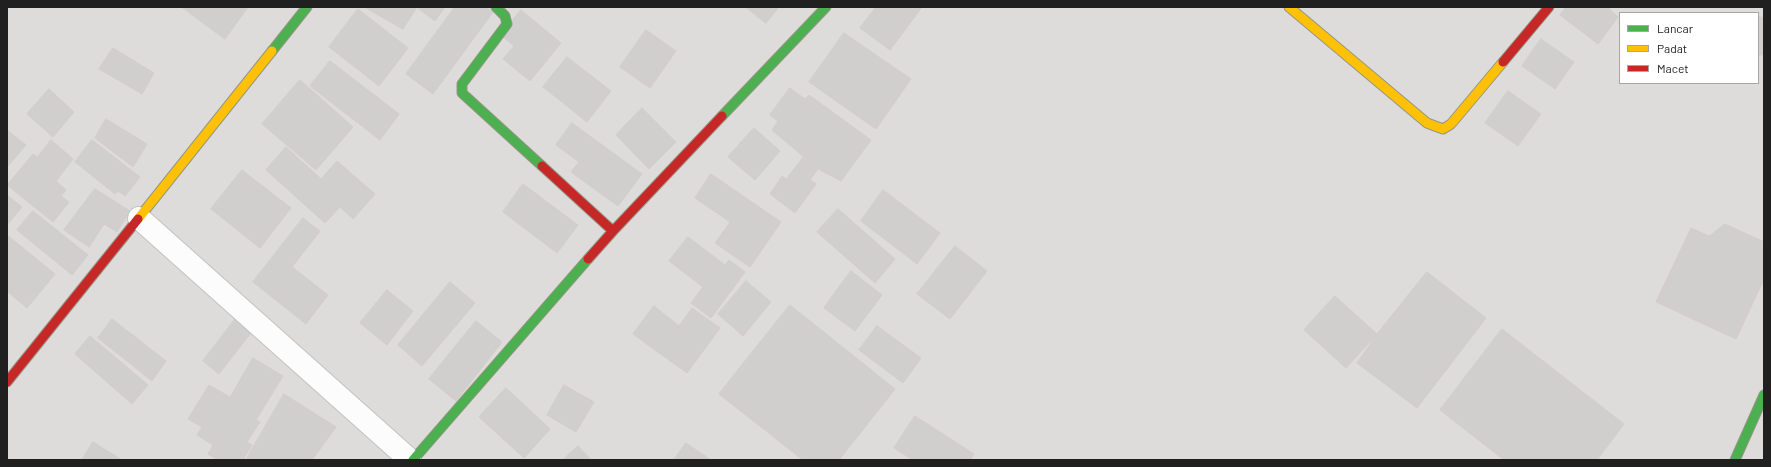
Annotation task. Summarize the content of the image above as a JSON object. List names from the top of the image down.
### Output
{
  "legend": ["Lancar", "Padat", "Macet"]
}
